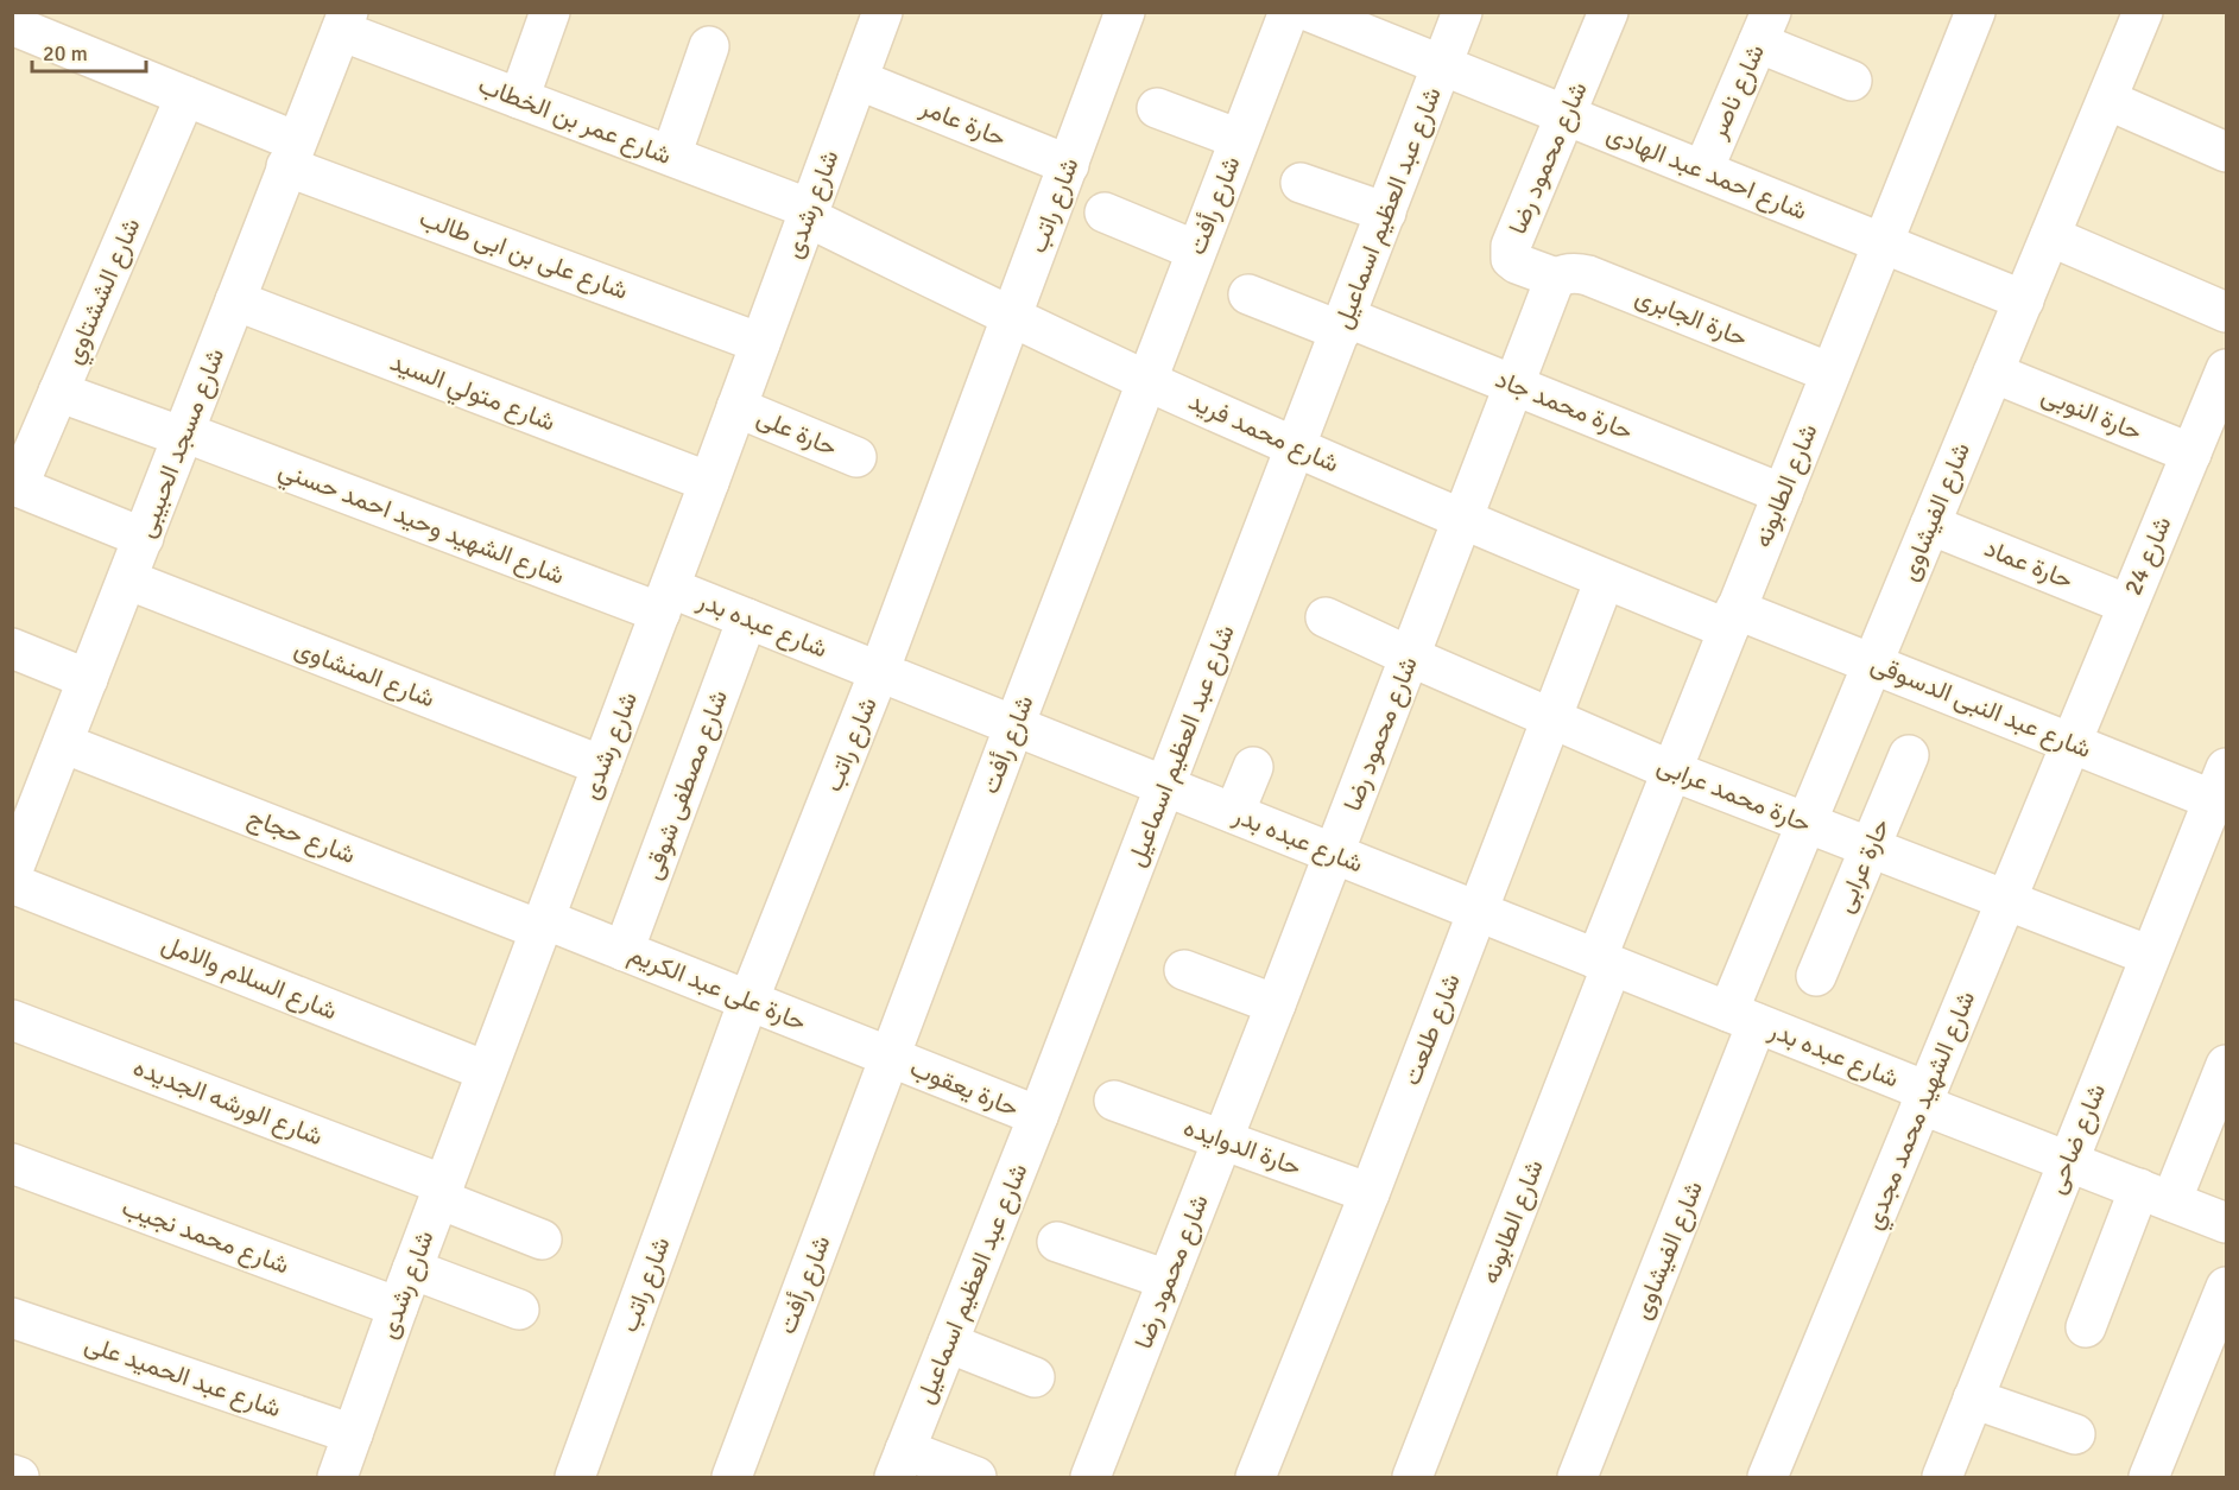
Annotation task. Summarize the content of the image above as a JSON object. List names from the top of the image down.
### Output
{
  "streets": {
    "street": [
      "شارع ناصر",
      "شارع عمر بن الخطاب",
      "حارة عامر",
      "شارع محمود رضا",
      "شارع احمد عبد الهادى",
      "شارع رشدى",
      "شارع راتب",
      "شارع رأفت",
      "شارع عبد العظيم اسماعيل",
      "شارع على بن ابى طالب",
      "شارع الششتاوي",
      "حارة الجابرى",
      "شارع متولي السيد",
      "حارة محمد جاد",
      "حارة النوبى",
      "حارة على",
      "شارع محمد فريد",
      "شارع مسجد الحبيبى",
      "شارع الطابونه",
      "شارع الفيشاوى",
      "شارع الشهيد وحيد احمد حسني",
      "شارع 24",
      "حارة عماد",
      "شارع عبده بدر",
      "شارع المنشاوى",
      "شارع عبد النبى الدسوقى",
      "شارع مصطفى شوقى",
      "حارة محمد عرابى",
      "شارع حجاج",
      "حارة عرابى",
      "شارع السلام والامل",
      "حارة على عبد الكريم",
      "شارع طلعت",
      "حارة يعقوب",
      "شارع الورشه الجديده",
      "شارع الشهيد محمد مجدي",
      "شارع ضاحى",
      "حارة الدوايده",
      "شارع محمد نجيب",
      "شارع عبد الحميد على"
    ]
  },
  "crossings": [
    ["شارع ناصر", "شارع احمد عبد الهادى"],
    ["شارع عمر بن الخطاب", "شارع رشدى"],
    ["شارع عمر بن الخطاب", "شارع محمد فريد"],
    ["شارع عمر بن الخطاب", "شارع مسجد الحبيبى"],
    ["حارة عامر", "شارع رشدى"],
    ["حارة عامر", "شارع راتب"],
    ["شارع محمود رضا", "شارع احمد عبد الهادى"],
    ["شارع محمود رضا", "حارة الجابرى"],
    ["شارع محمود رضا", "حارة محمد جاد"],
    ["شارع محمود رضا", "شارع محمد فريد"],
    ["شارع محمود رضا", "شارع عبده بدر"],
    ["شارع محمود رضا", "حارة محمد عرابى"],
    ["شارع محمود رضا", "حارة الدوايده"],
    ["شارع احمد عبد الهادى", "شارع عبد العظيم اسماعيل"],
    ["شارع احمد عبد الهادى", "شارع الطابونه"],
    ["شارع احمد عبد الهادى", "شارع الفيشاوى"],
    ["شارع رشدى", "شارع على بن ابى طالب"],
    ["شارع رشدى", "شارع متولي السيد"],
    ["شارع رشدى", "حارة على"],
    ["شارع رشدى", "شارع محمد فريد"],
    ["شارع رشدى", "شارع الشهيد وحيد احمد حسني"],
    ["شارع رشدى", "شارع عبده بدر"],
    ["شارع رشدى", "شارع المنشاوى"],
    ["شارع رشدى", "شارع حجاج"],
    ["شارع رشدى", "شارع السلام والامل"],
    ["شارع رشدى", "حارة على عبد الكريم"],
    ["شارع رشدى", "شارع الورشه الجديده"],
    ["شارع رشدى", "شارع محمد نجيب"],
    ["شارع رشدى", "شارع عبد الحميد على"],
    ["شارع راتب", "شارع محمد فريد"],
    ["شارع راتب", "شارع عبده بدر"],
    ["شارع راتب", "حارة على عبد الكريم"],
    ["شارع رأفت", "شارع محمد فريد"],
    ["شارع رأفت", "شارع عبده بدر"],
    ["شارع رأفت", "حارة على عبد الكريم"],
    ["شارع رأفت", "حارة يعقوب"],
    ["شارع عبد العظيم اسماعيل", "حارة محمد جاد"],
    ["شارع عبد العظيم اسماعيل", "شارع محمد فريد"],
    ["شارع عبد العظيم اسماعيل", "شارع عبده بدر"],
    ["شارع عبد العظيم اسماعيل", "حارة يعقوب"],
    ["شارع على بن ابى طالب", "شارع الششتاوي"],
    ["شارع على بن ابى طالب", "شارع مسجد الحبيبى"],
    ["شارع الششتاوي", "شارع الشهيد وحيد احمد حسني"],
    ["حارة الجابرى", "شارع الطابونه"],
    ["شارع متولي السيد", "شارع مسجد الحبيبى"],
    ["حارة محمد جاد", "شارع الطابونه"],
    ["حارة النوبى", "شارع الفيشاوى"],
    ["حارة النوبى", "شارع 24"],
    ["شارع محمد فريد", "شارع الطابونه"],
    ["شارع محمد فريد", "شارع عبد النبى الدسوقى"],
    ["شارع محمد فريد", "شارع طلعت"],
    ["شارع مسجد الحبيبى", "شارع الشهيد وحيد احمد حسني"],
    ["شارع مسجد الحبيبى", "شارع المنشاوى"],
    ["شارع مسجد الحبيبى", "شارع حجاج"],
    ["شارع الطابونه", "شارع عبده بدر"],
    ["شارع الطابونه", "شارع عبد النبى الدسوقى"],
    ["شارع الطابونه", "حارة محمد عرابى"],
    ["شارع الفيشاوى", "حارة عماد"],
    ["شارع الفيشاوى", "شارع عبده بدر"],
    ["شارع الفيشاوى", "شارع عبد النبى الدسوقى"],
    ["شارع الفيشاوى", "حارة محمد عرابى"],
    ["شارع الشهيد وحيد احمد حسني", "شارع عبده بدر"],
    ["شارع 24", "حارة عماد"],
    ["شارع 24", "شارع عبد النبى الدسوقى"],
    ["شارع 24", "شارع الشهيد محمد مجدي"],
    ["شارع عبده بدر", "شارع مصطفى شوقى"],
    ["شارع عبده بدر", "شارع طلعت"],
    ["شارع عبده بدر", "شارع الشهيد محمد مجدي"],
    ["شارع عبده بدر", "شارع ضاحى"],
    ["شارع عبد النبى الدسوقى", "شارع الشهيد محمد مجدي"],
    ["شارع عبد النبى الدسوقى", "شارع ضاحى"],
    ["شارع مصطفى شوقى", "حارة على عبد الكريم"],
    ["حارة محمد عرابى", "حارة عرابى"],
    ["حارة محمد عرابى", "شارع طلعت"],
    ["حارة محمد عرابى", "شارع الشهيد محمد مجدي"],
    ["حارة محمد عرابى", "شارع ضاحى"],
    ["شارع حجاج", "حارة على عبد الكريم"],
    ["حارة على عبد الكريم", "حارة يعقوب"],
    ["شارع طلعت", "حارة الدوايده"]
  ],
  "scale_bar": "20 m"
}
